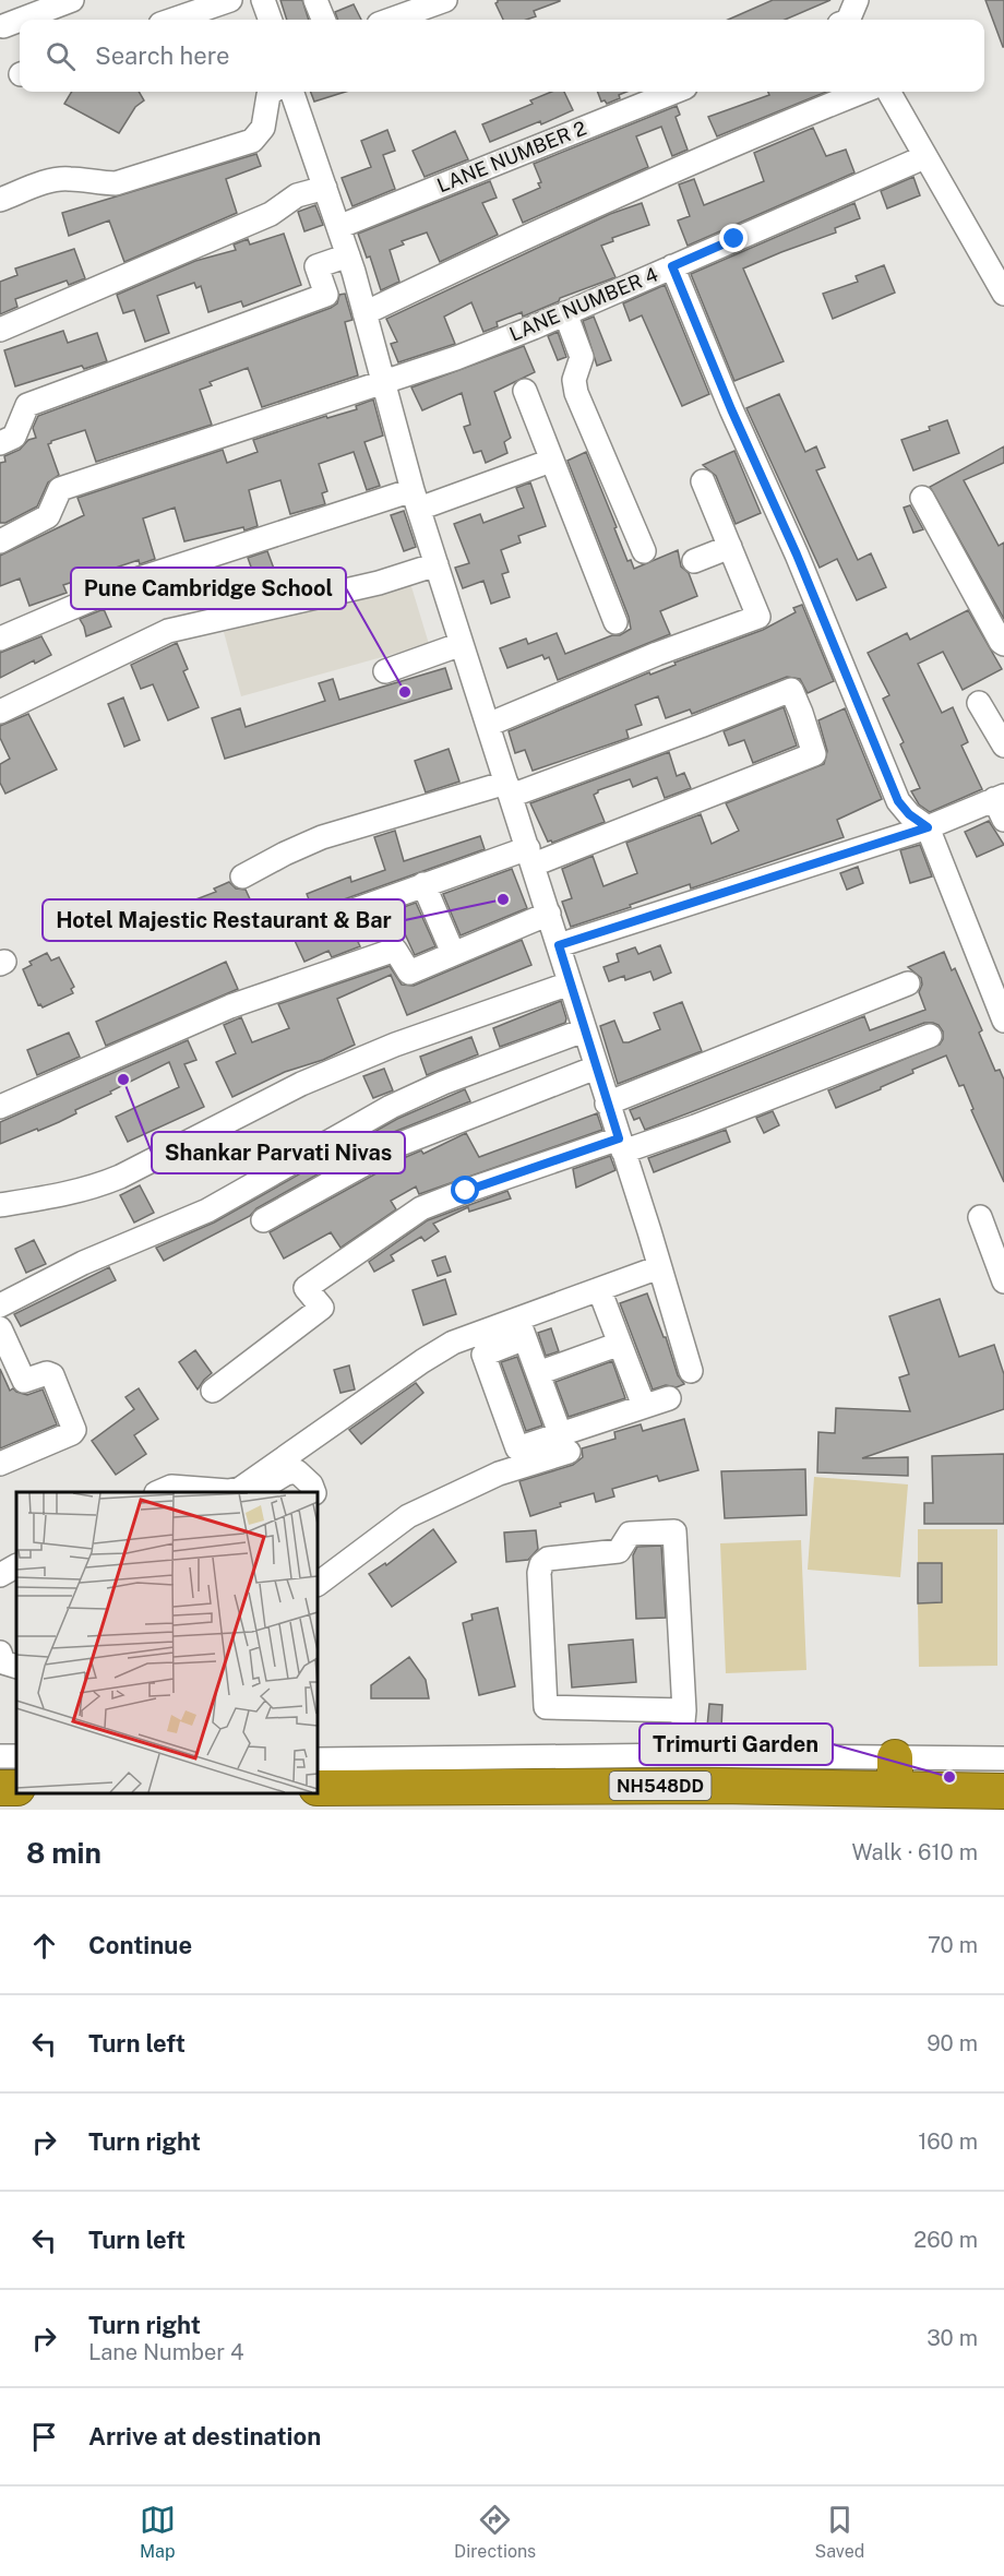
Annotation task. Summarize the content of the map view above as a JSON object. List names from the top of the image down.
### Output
{
  "streets": {
    "highway": ["NH548DD"],
    "street": ["LANE NUMBER 2", "LANE NUMBER 4"]
  },
  "places": [
    "Pune Cambridge School",
    "Hotel Majestic Restaurant & Bar",
    "Shankar Parvati Nivas",
    "Trimurti Garden"
  ],
  "page": {
    "search": "Search here",
    "heading": ["8 min", "Walk · 610 m"],
    "list": [
      ["Continue", "70 m"],
      ["Turn left", "90 m"],
      ["Turn right", "160 m"],
      ["Turn left", "260 m"],
      ["Turn right", "Lane Number 4", "30 m"],
      "Arrive at destination"
    ],
    "nav": ["Map", "Directions", "Saved"]
  }
}
